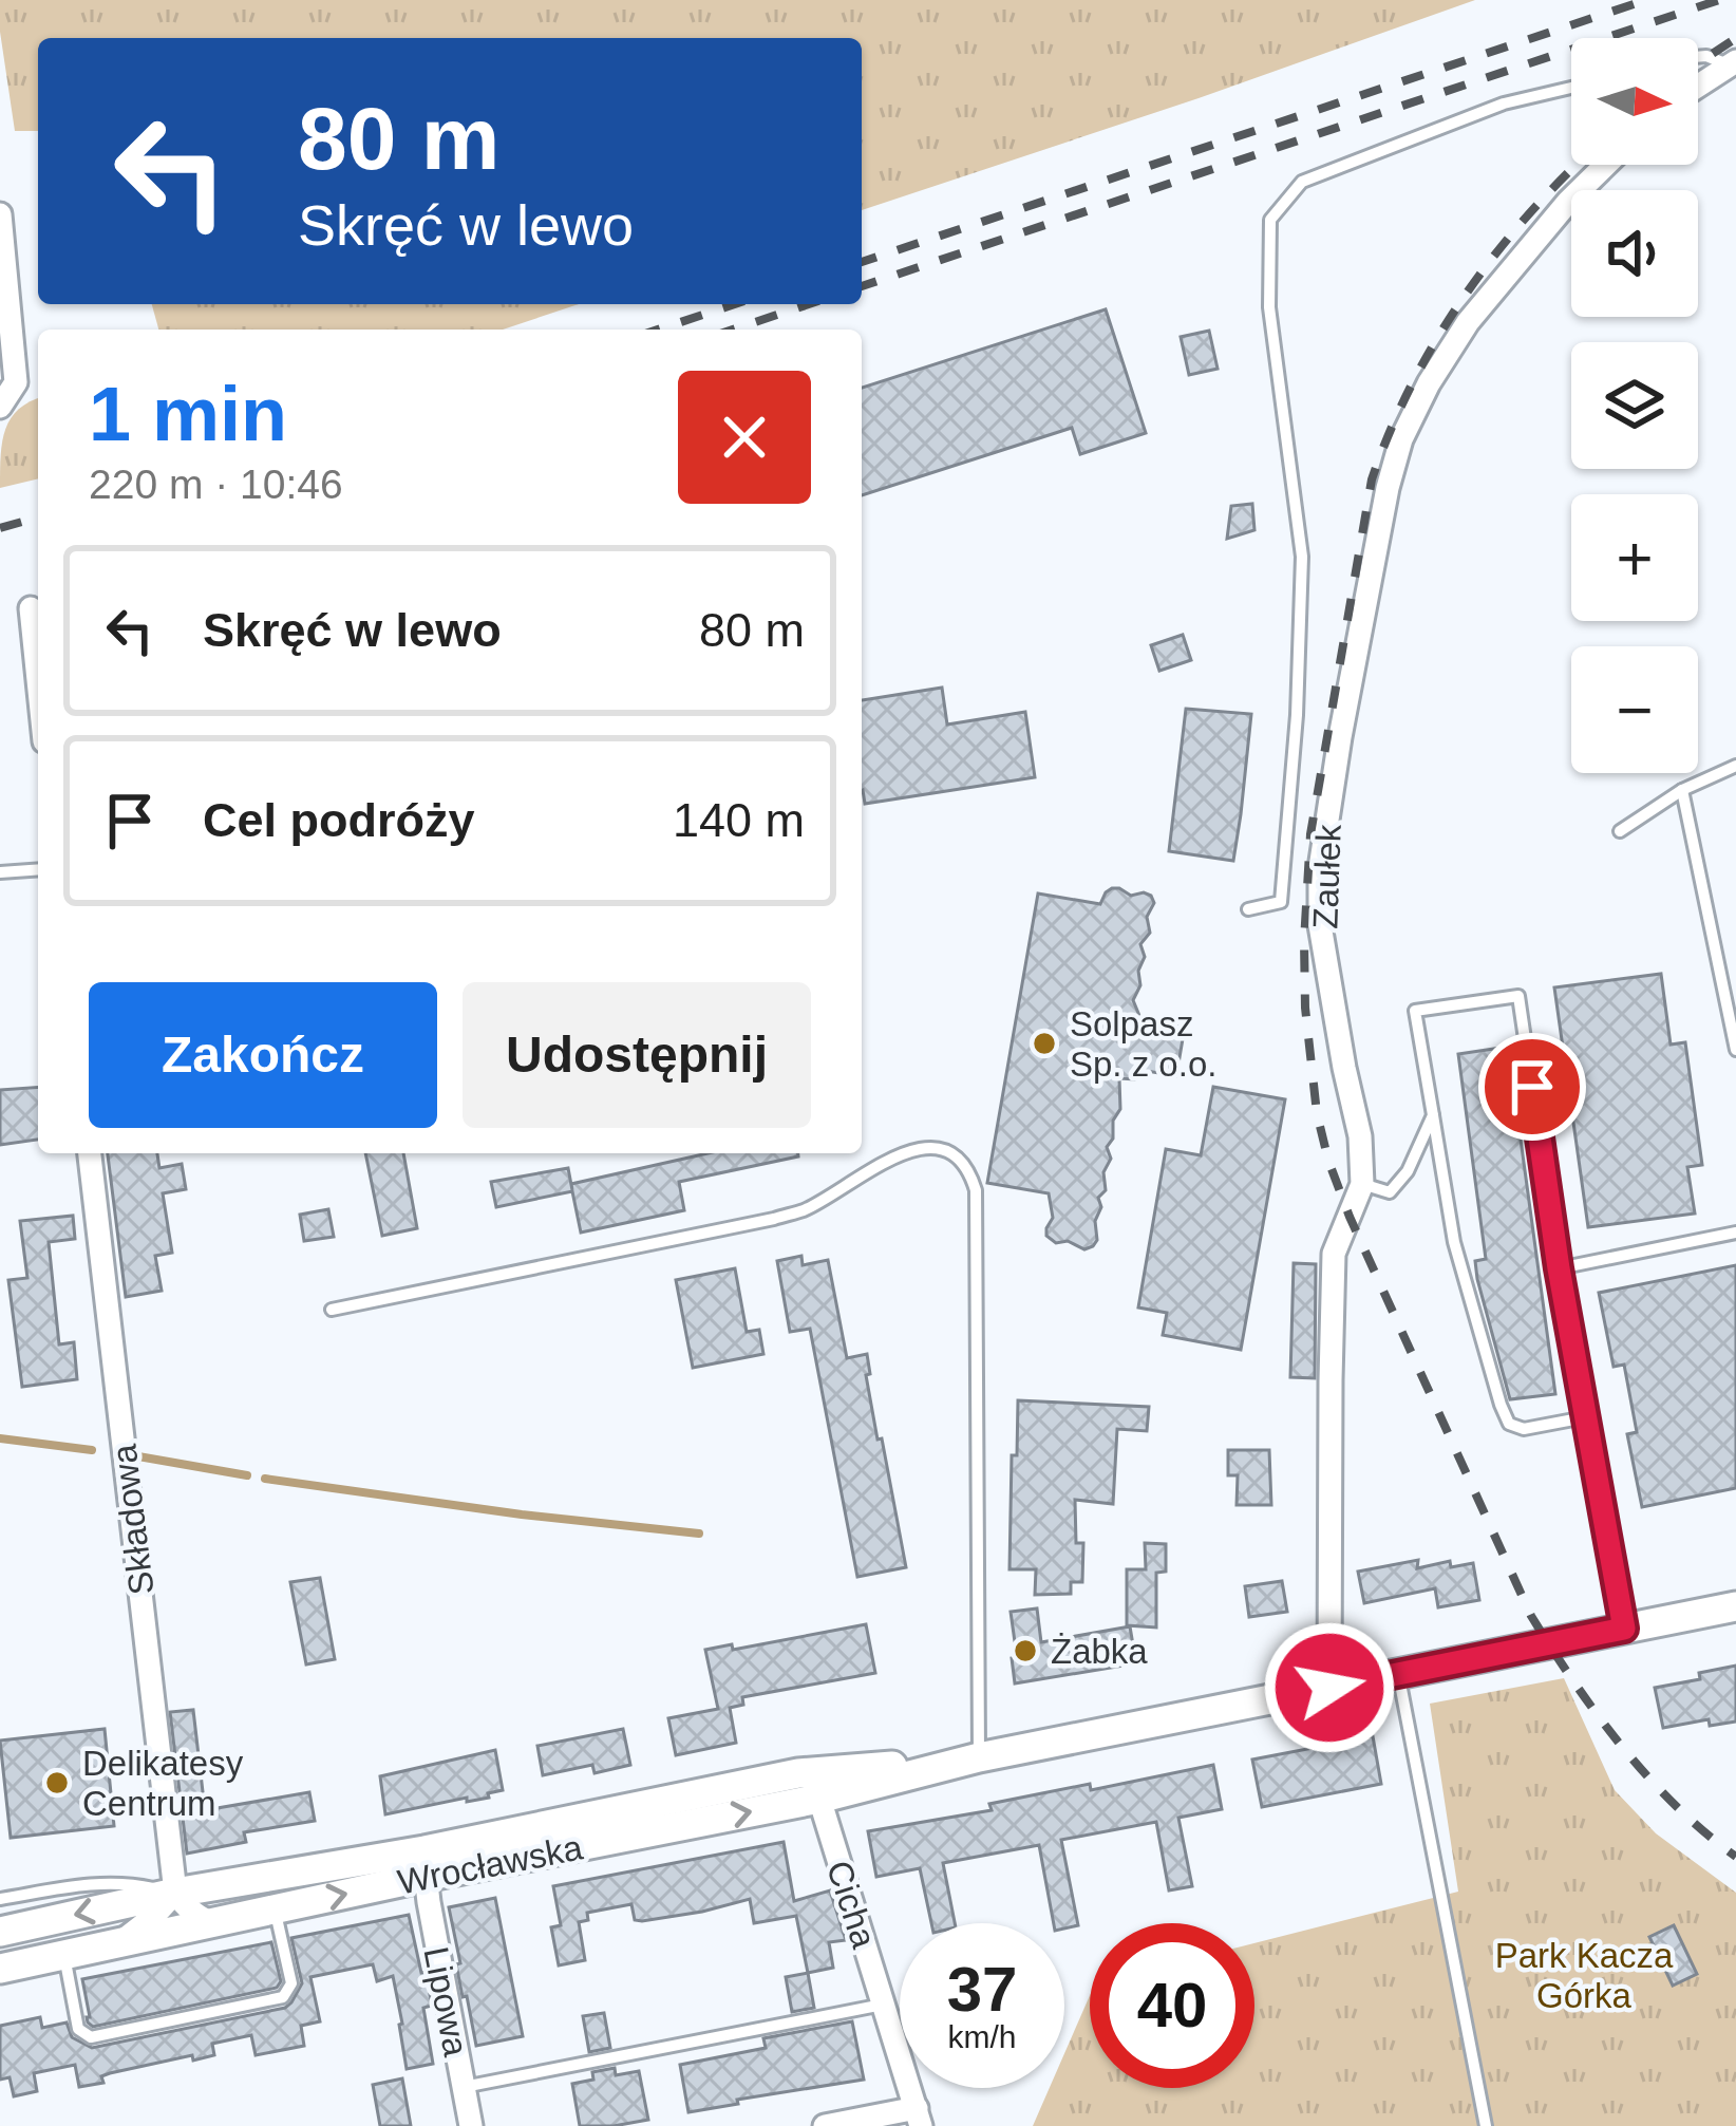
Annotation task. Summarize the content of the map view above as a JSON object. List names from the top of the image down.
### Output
{
  "streets": {
    "street": [
      "Zaułek",
      "Składowa",
      "Wrocławska",
      "Cicha",
      "Lipowa"
    ]
  },
  "crossings": [
    ["Zaułek", "Wrocławska"],
    ["Składowa", "Wrocławska"],
    ["Wrocławska", "Cicha"],
    ["Wrocławska", "Lipowa"]
  ],
  "parks": ["Park Kacza Górka"],
  "places": ["Solpasz Sp. z o.o.", "Żabka", "Delikatesy Centrum"],
  "north": "right",
  "page": {
    "map_buttons": ["+", "−"],
    "turn": ["80 m", "Skręć w lewo"],
    "heading": ["1 min", "220 m · 10:46"],
    "list": [
      {
        "name": "Skręć w lewo",
        "value": "80 m"
      },
      {
        "name": "Cel podróży",
        "value": "140 m"
      }
    ],
    "buttons": ["Zakończ", "Udostępnij"],
    "speed": "37 km/h",
    "limit": "40"
  }
}
